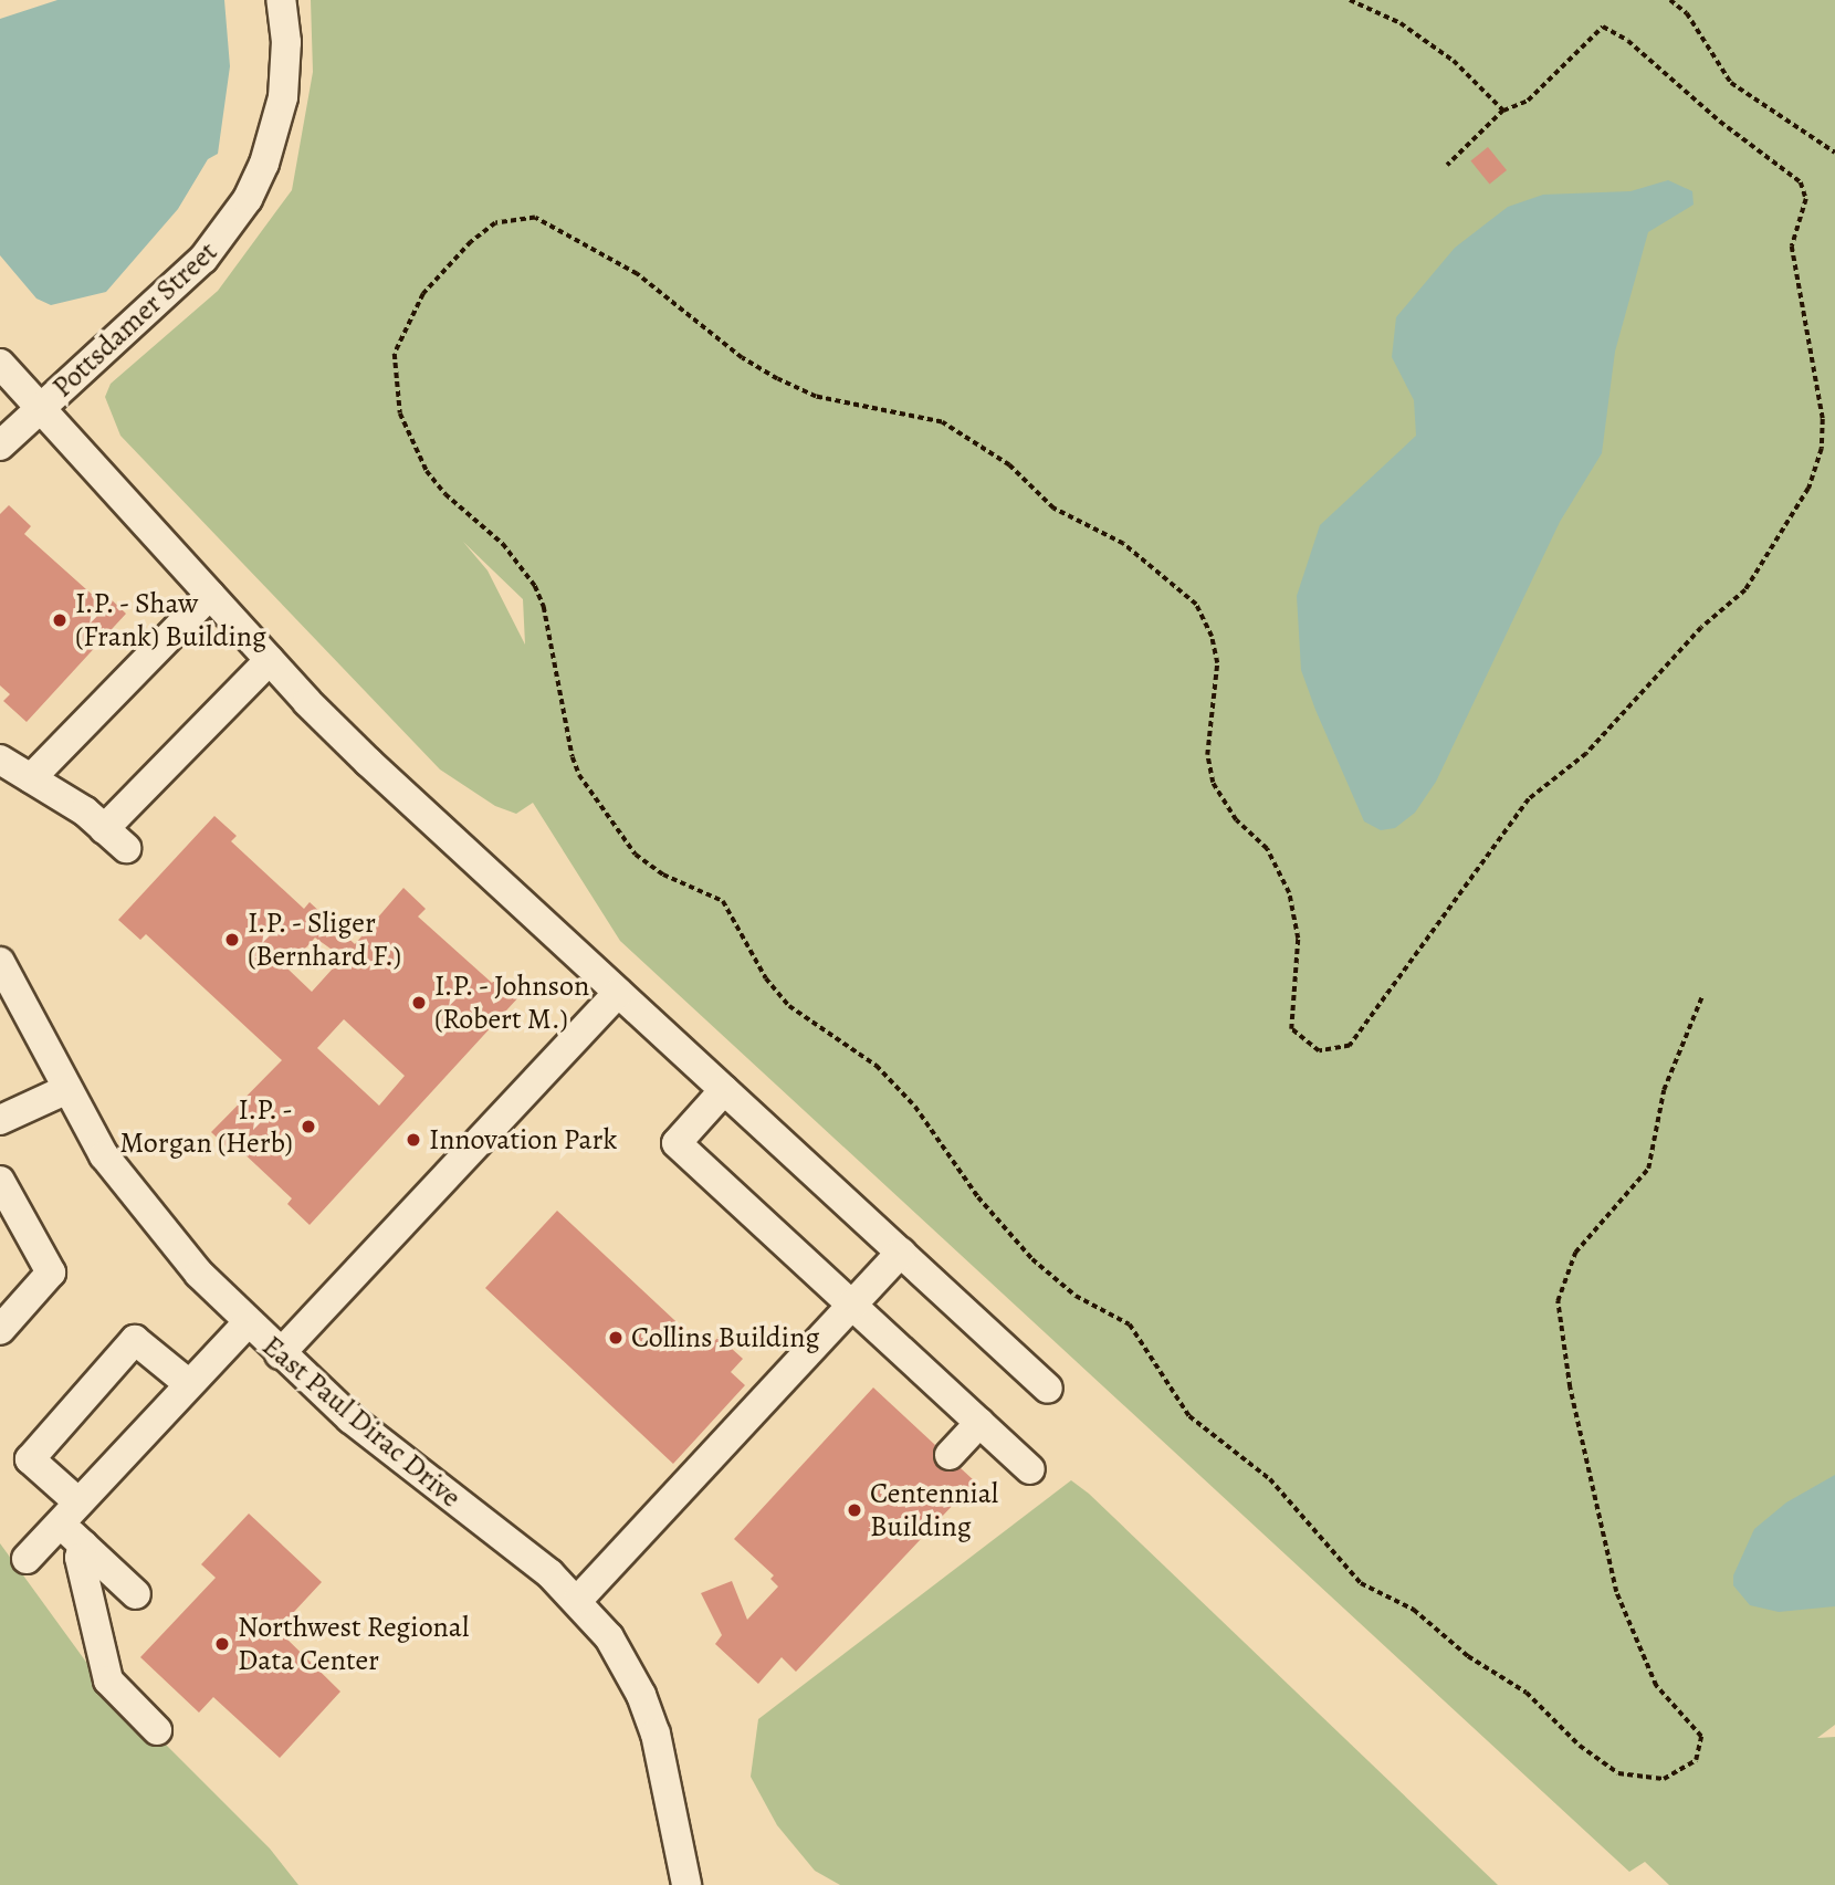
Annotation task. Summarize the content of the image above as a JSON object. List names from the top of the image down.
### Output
{
  "streets": {
    "street": ["Pottsdamer Street", "East Paul Dirac Drive"]
  },
  "places": [
    "I.P. - Shaw (Frank) Building",
    "I.P. - Sliger (Bernhard F.)",
    "I.P. - Johnson (Robert M.)",
    "I.P. - Morgan (Herb)",
    "Innovation Park",
    "Collins Building",
    "Centennial Building",
    "Northwest Regional Data Center"
  ]
}
